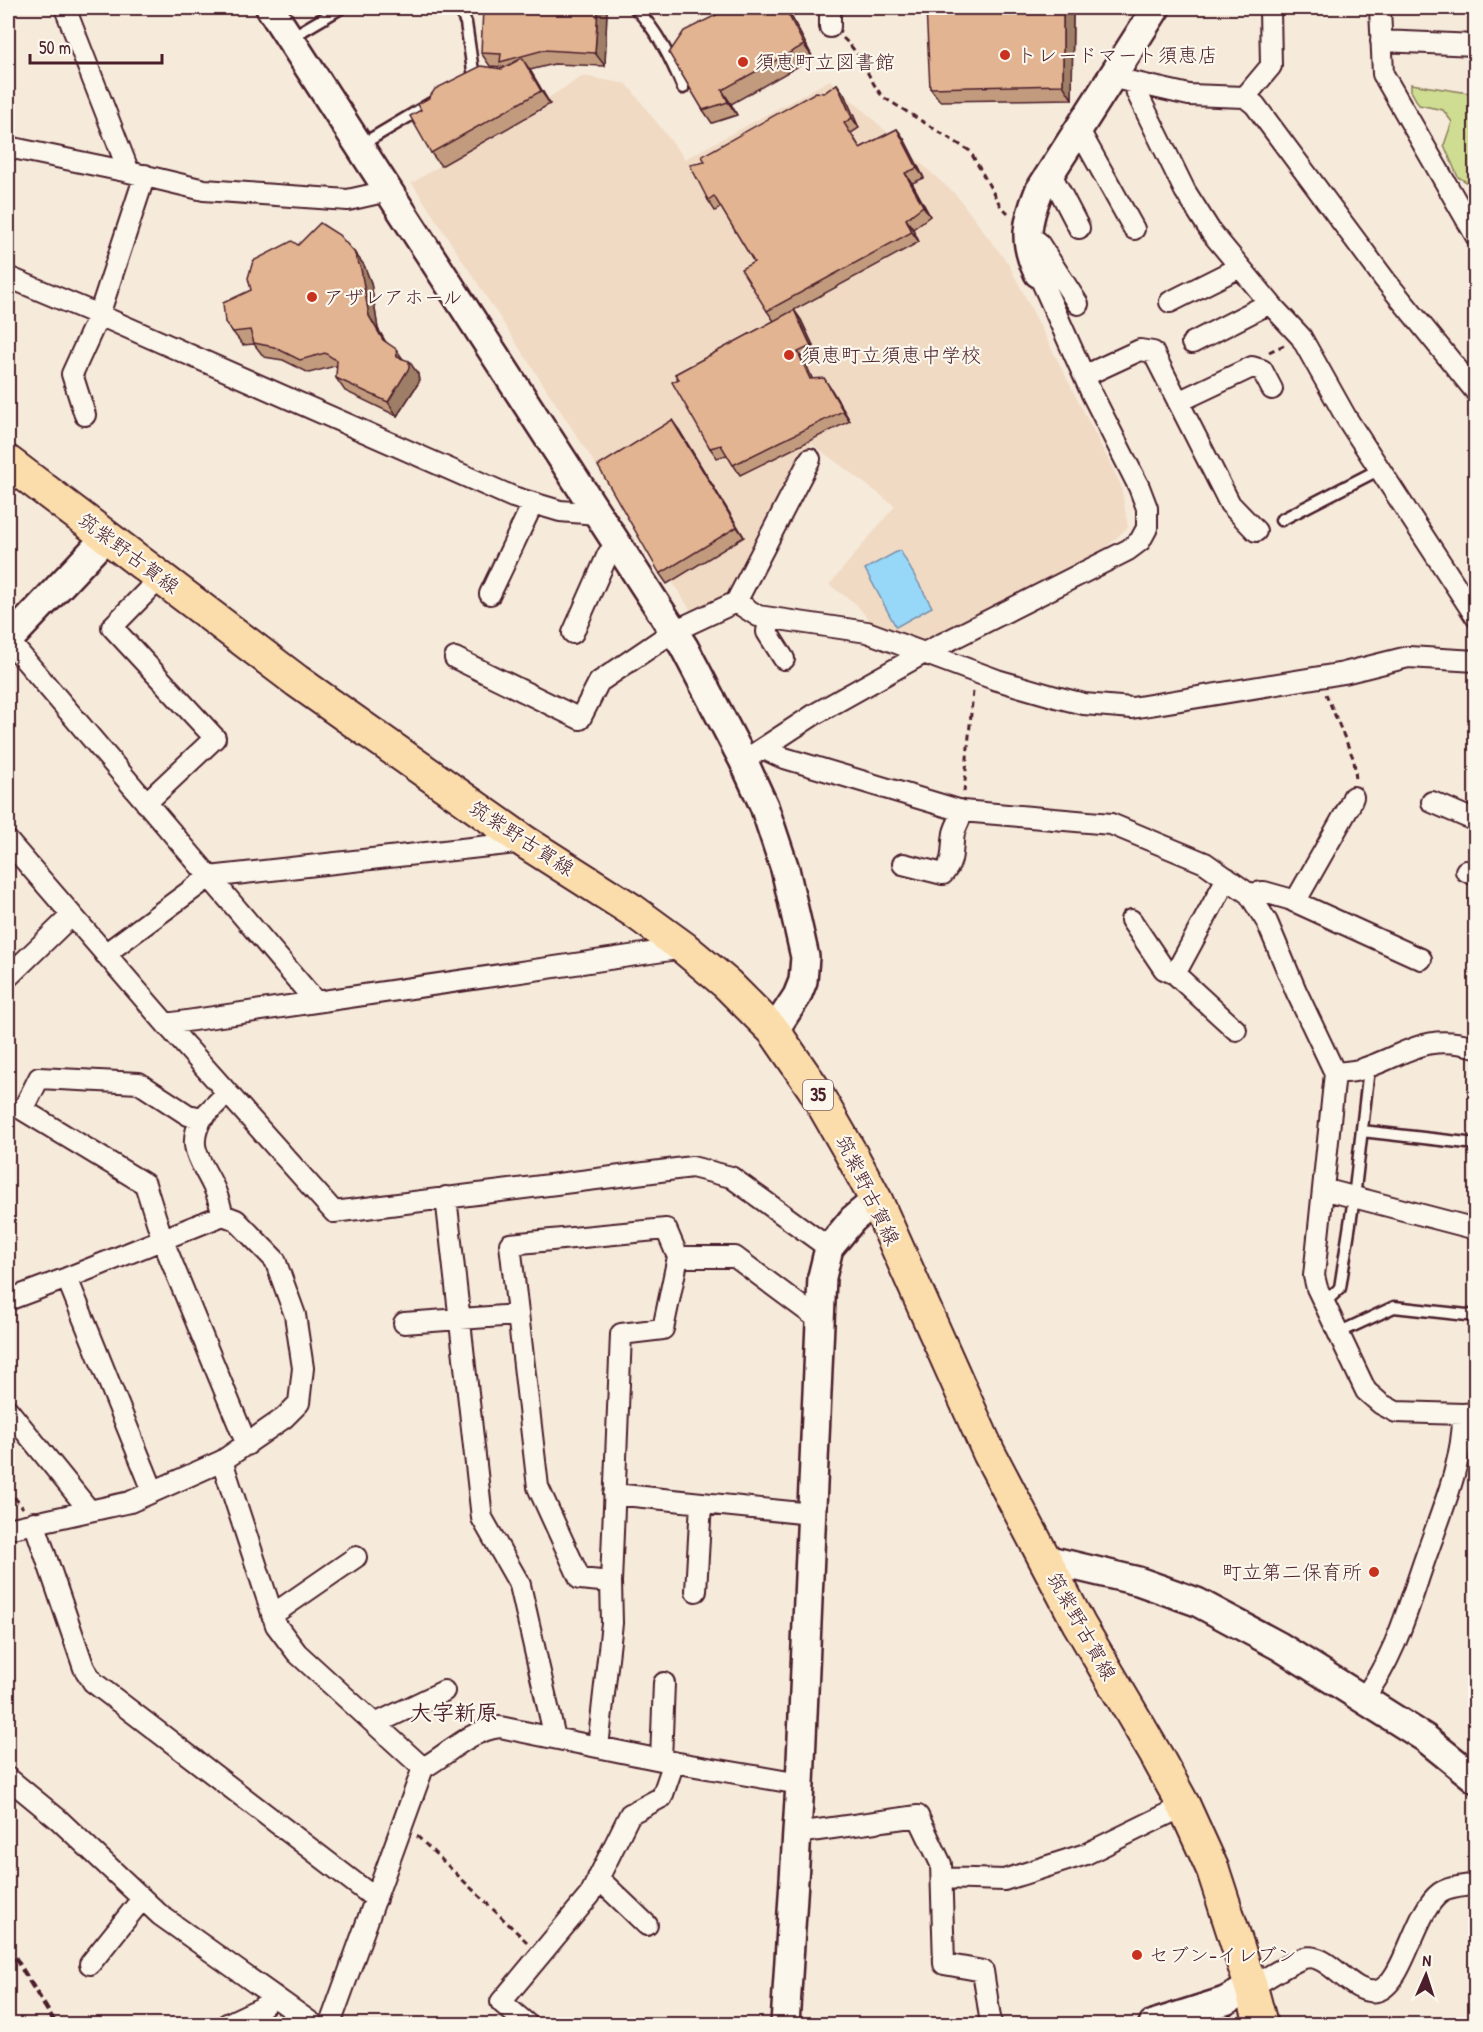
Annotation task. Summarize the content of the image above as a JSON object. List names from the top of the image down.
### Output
{
  "streets": {
    "main road": ["筑紫野古賀線", "35"]
  },
  "districts": ["大字新原"],
  "places": [
    "トレードマート須恵店",
    "須恵町立図書館",
    "アザレアホール",
    "須恵町立須恵中学校",
    "町立第二保育所",
    "セブン-イレブン"
  ],
  "scale_bar": "50 m",
  "north": "top"
}
